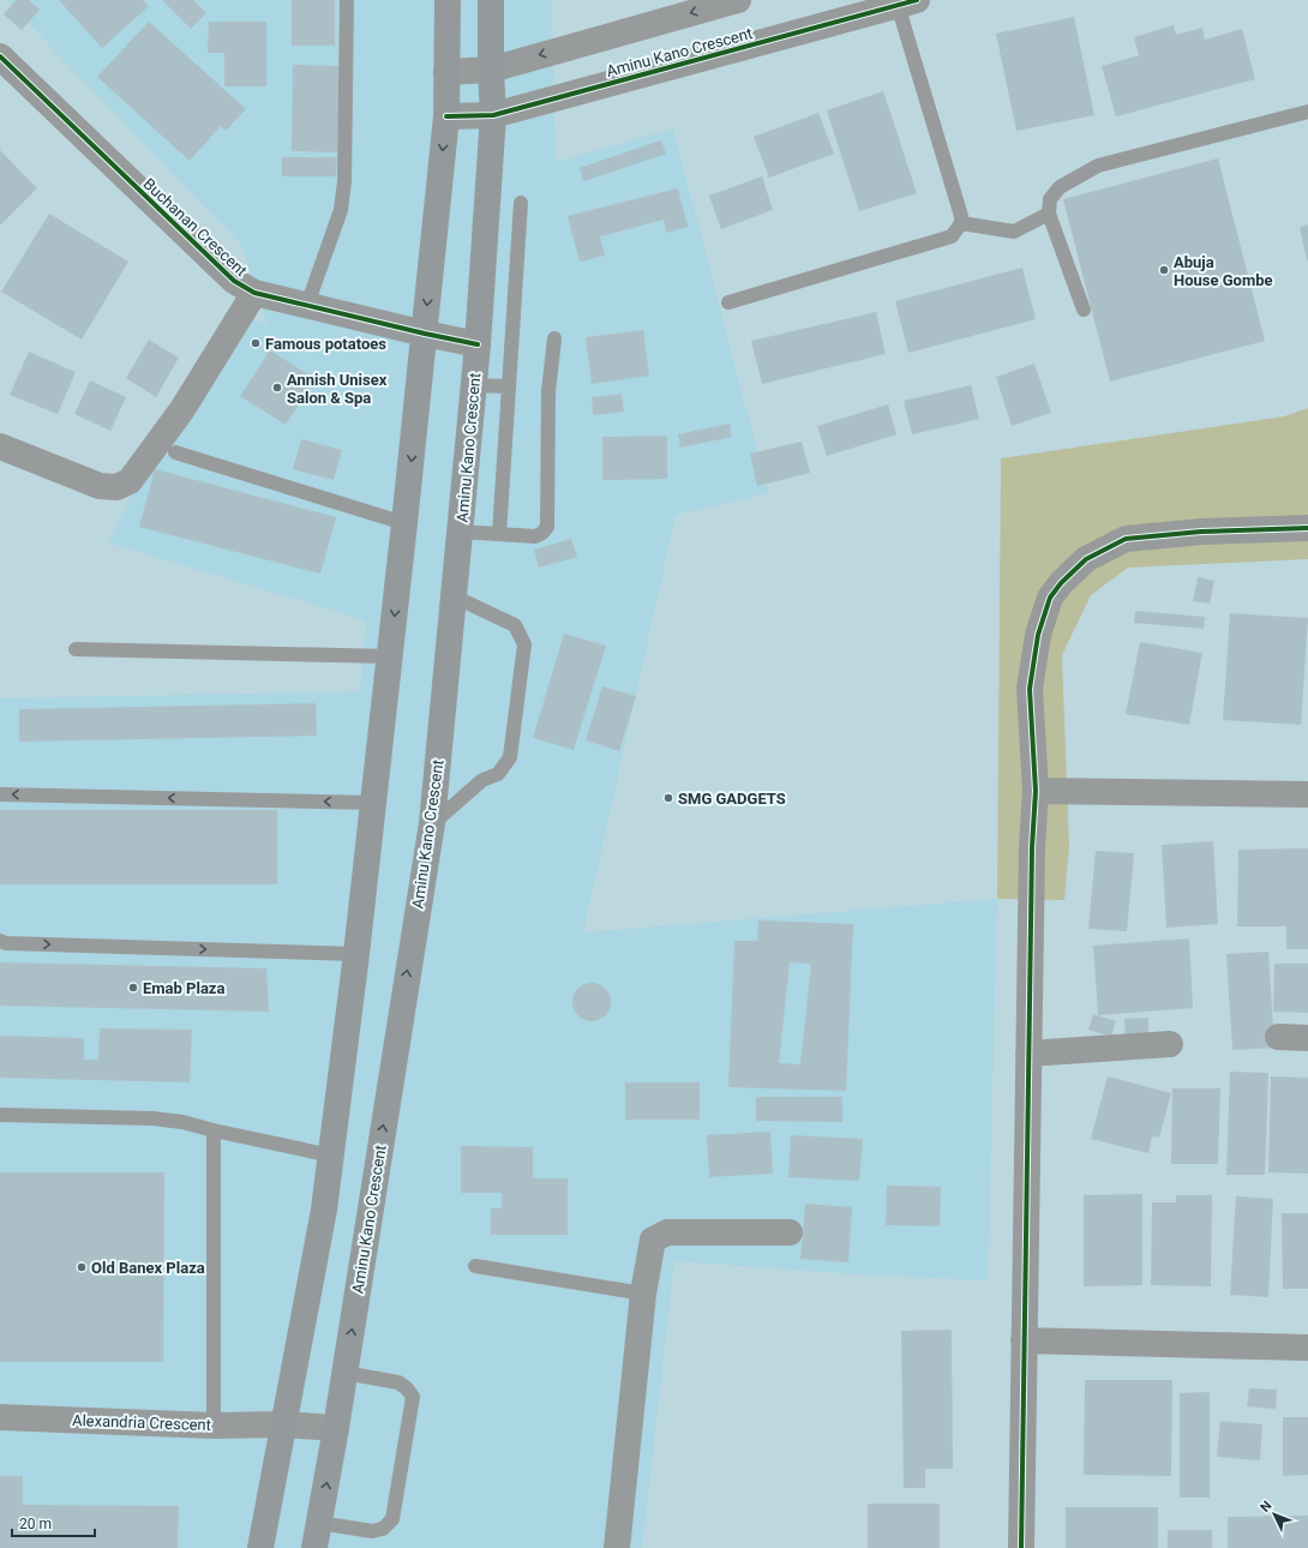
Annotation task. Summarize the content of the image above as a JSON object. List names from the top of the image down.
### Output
{
  "streets": {
    "main road": ["Aminu Kano Crescent"],
    "street": ["Buchanan Crescent", "Alexandria Crescent"]
  },
  "crossings": [
    ["Aminu Kano Crescent", "Buchanan Crescent"],
    ["Aminu Kano Crescent", "Alexandria Crescent"]
  ],
  "places": [
    "Abuja House Gombe",
    "Famous potatoes",
    "Annish Unisex Salon & Spa",
    "SMG GADGETS",
    "Emab Plaza",
    "Old Banex Plaza"
  ],
  "scale_bar": "20 m",
  "north": "top left"
}
